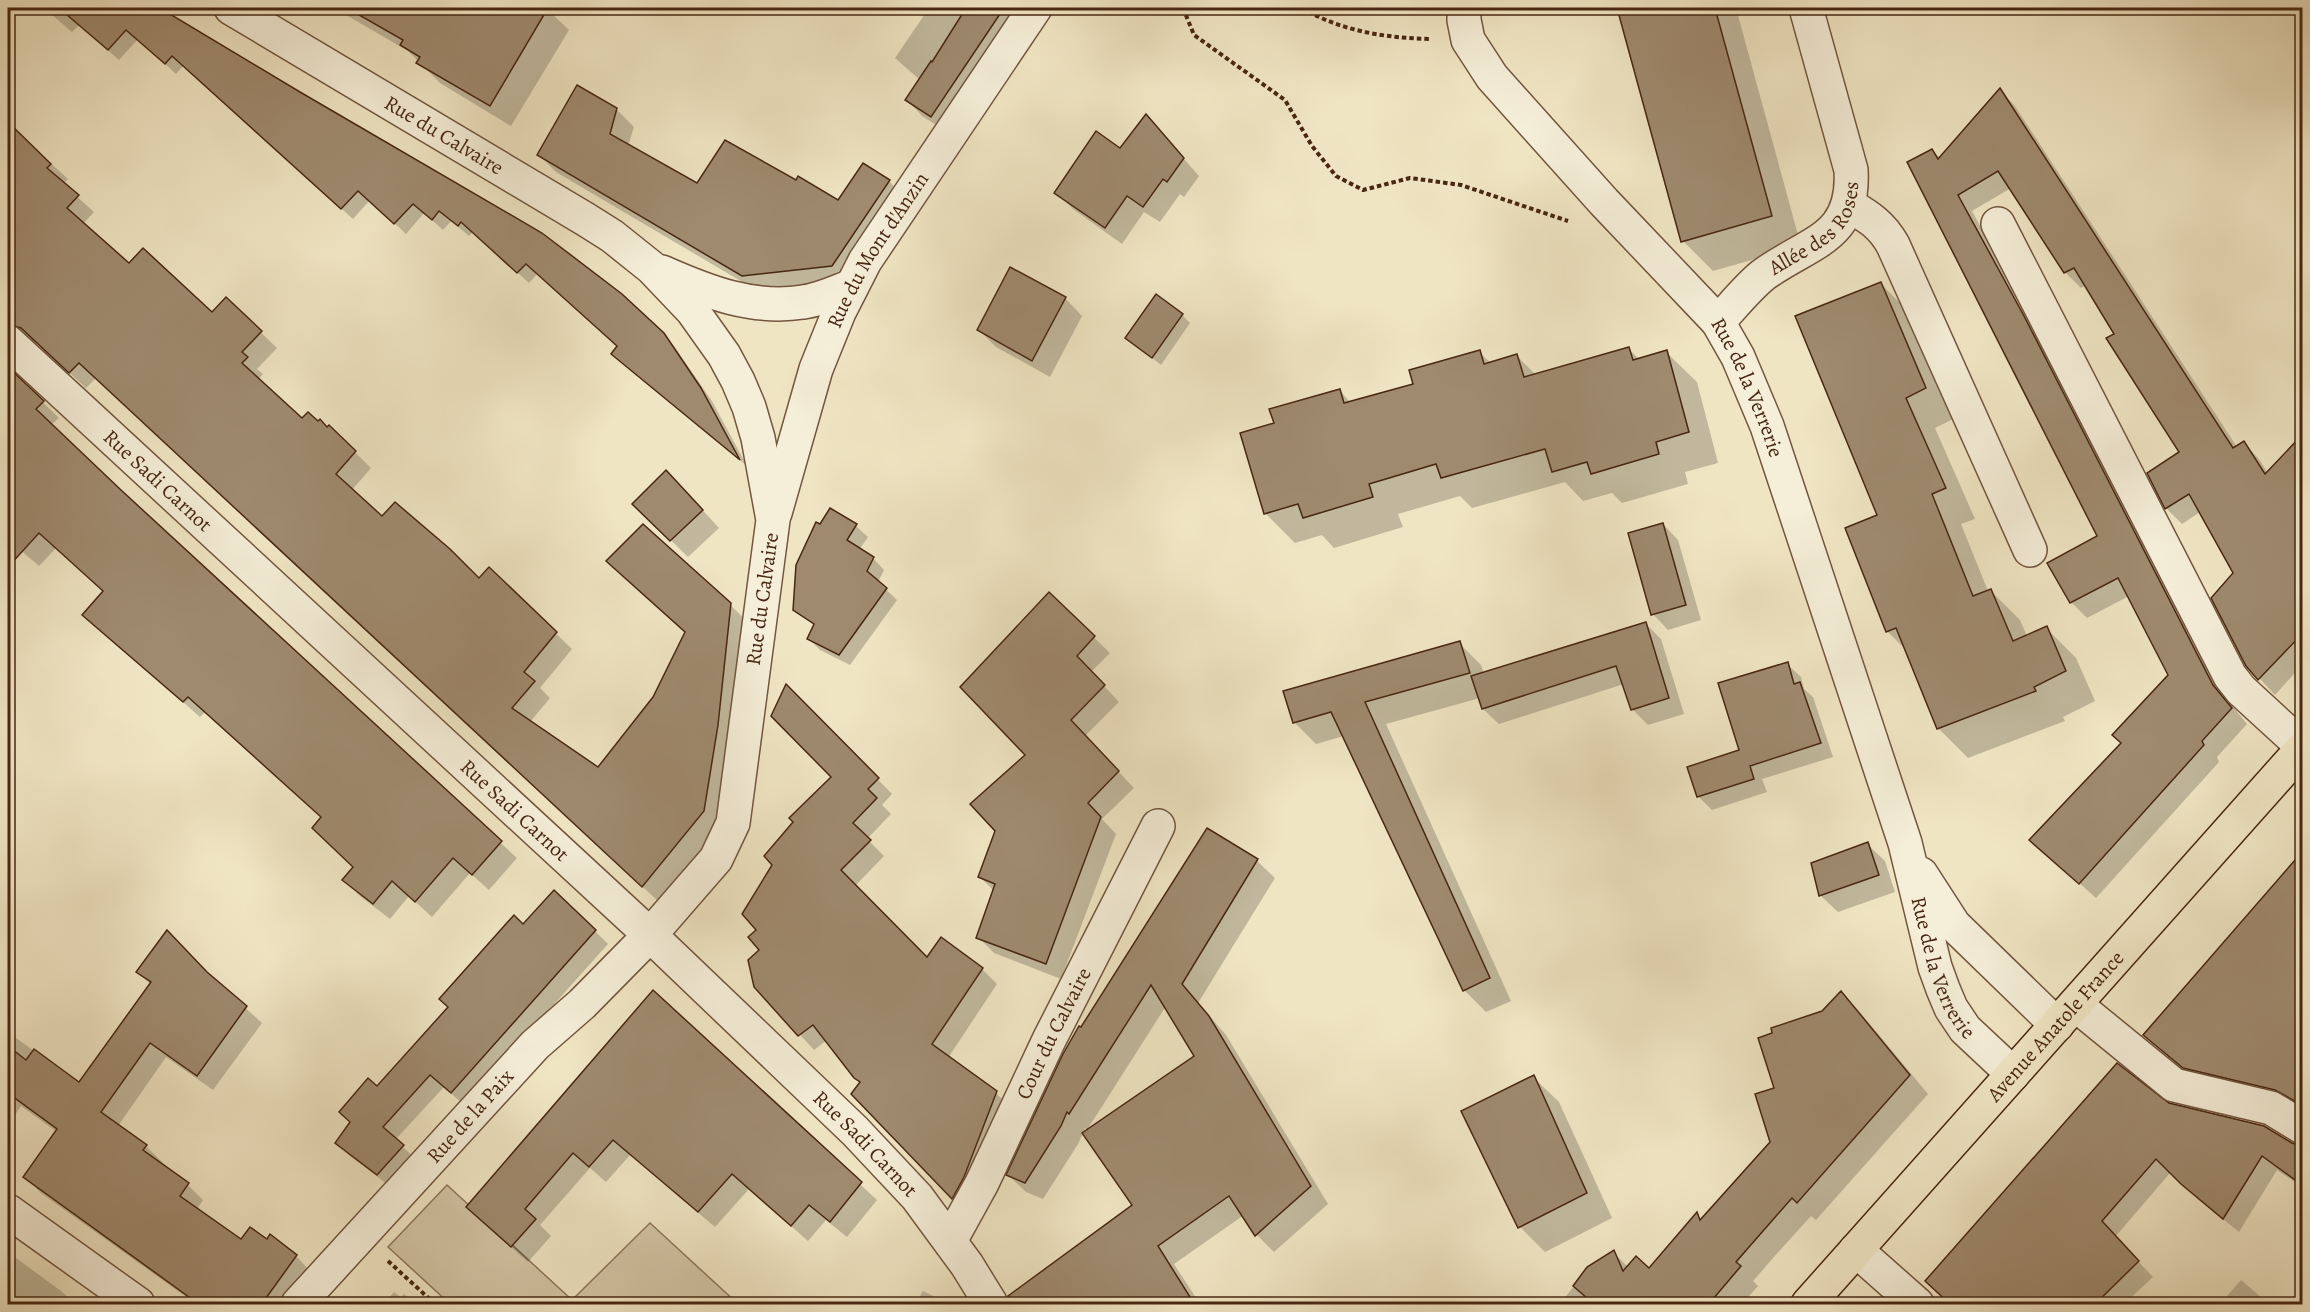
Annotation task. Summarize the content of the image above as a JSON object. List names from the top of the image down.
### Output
{
  "streets": {
    "main road": ["Avenue Anatole France"],
    "street": [
      "Rue du Calvaire",
      "Allée des Roses",
      "Rue du Mont d'Anzin",
      "Rue de la Verrerie",
      "Rue Sadi Carnot",
      "Cour du Calvaire",
      "Rue de la Paix"
    ]
  },
  "crossings": [
    ["Rue du Calvaire", "Rue du Mont d'Anzin"],
    ["Rue du Calvaire", "Rue Sadi Carnot"],
    ["Rue du Calvaire", "Rue de la Paix"],
    ["Allée des Roses", "Rue de la Verrerie"],
    ["Rue de la Verrerie", "Avenue Anatole France"],
    ["Rue Sadi Carnot", "Cour du Calvaire"],
    ["Rue Sadi Carnot", "Rue de la Paix"]
  ]
}
